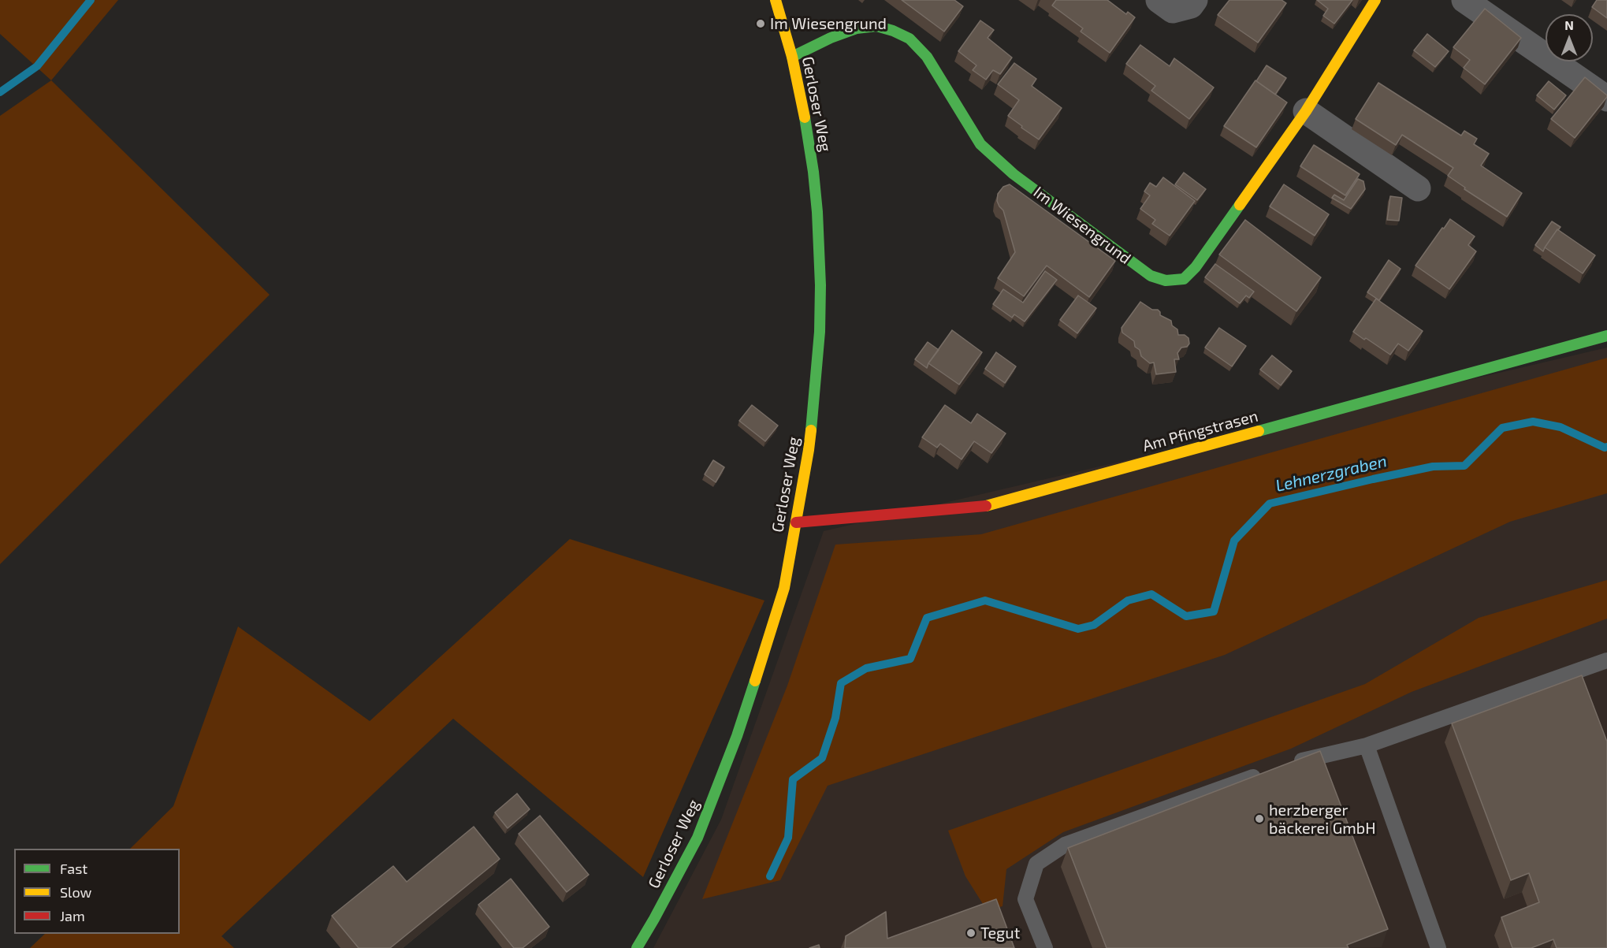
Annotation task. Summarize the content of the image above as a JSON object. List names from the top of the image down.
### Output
{
  "streets": {
    "street": ["Gerloser Weg", "Im Wiesengrund", "Am Pfingstrasen"]
  },
  "crossings": [
    ["Gerloser Weg", "Im Wiesengrund"],
    ["Gerloser Weg", "Am Pfingstrasen"]
  ],
  "water": ["Lehnerzgraben"],
  "places": ["Im Wiesengrund", "herzberger bäckerei GmbH", "Tegut"],
  "legend": ["Fast", "Slow", "Jam"],
  "north": "top"
}
